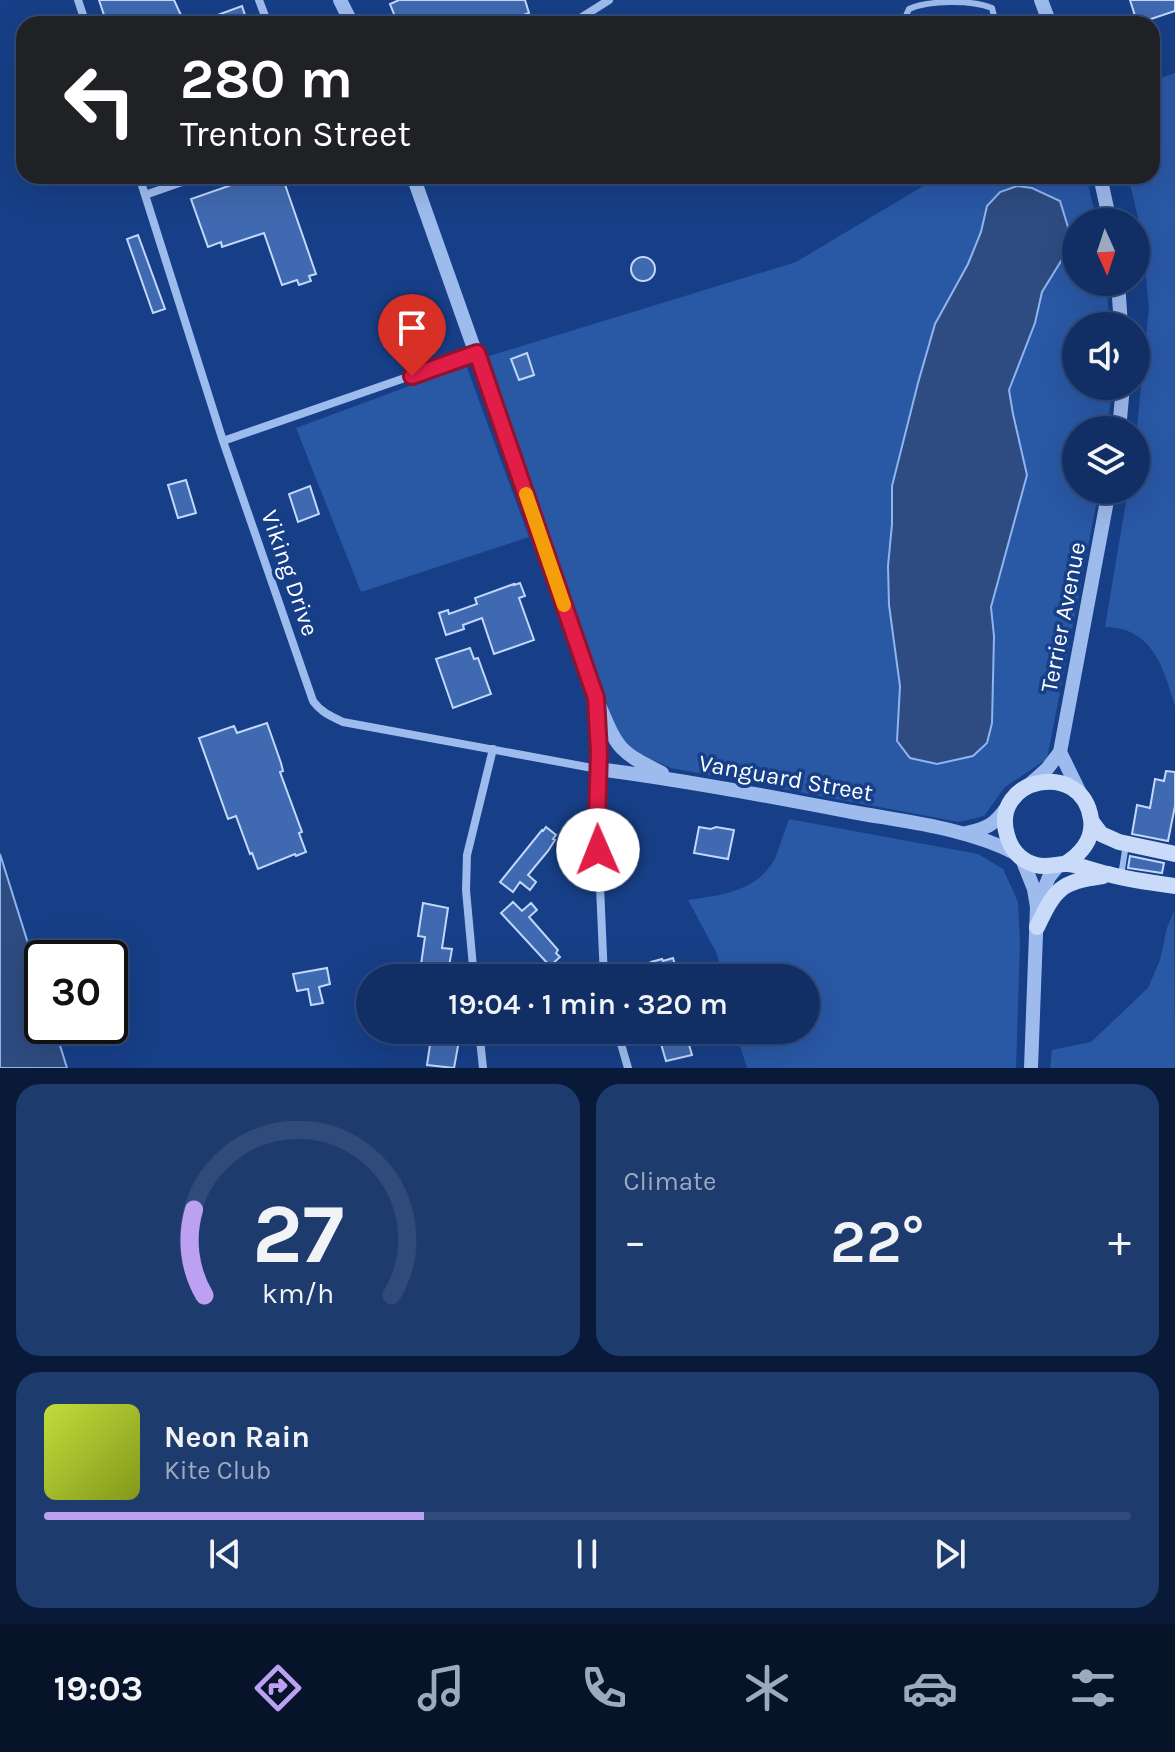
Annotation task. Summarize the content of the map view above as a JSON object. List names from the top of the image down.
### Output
{
  "streets": {
    "street": ["Viking Drive", "Terrier Avenue", "Vanguard Street"]
  },
  "crossings": [
    ["Viking Drive", "Vanguard Street"]
  ],
  "north": "bottom",
  "page": {
    "turn": ["280 m", "Trenton Street"],
    "limit": "30",
    "trip": "19:04 · 1 min · 320 m",
    "tile": "Climate",
    "heat": ["−", "22°", "+"],
    "song": ["Neon Rain", "Kite Club"],
    "tabs": "19:03",
    "gauge": ["27", "km/h"]
  }
}
